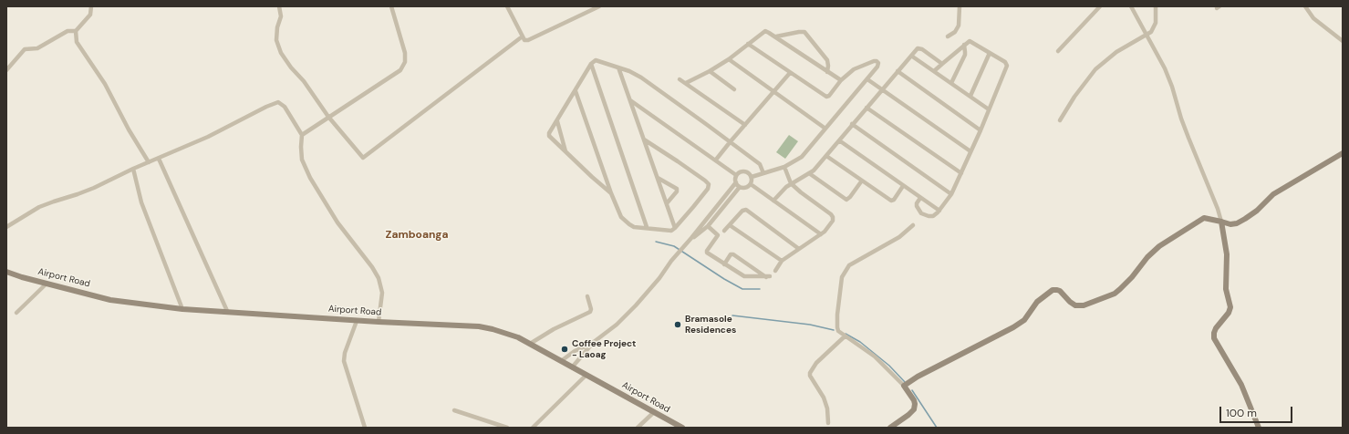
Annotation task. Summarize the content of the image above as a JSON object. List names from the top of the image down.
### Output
{
  "streets": {
    "street": ["Airport Road"]
  },
  "districts": ["Zamboanga"],
  "places": ["Bramasole Residences", "Coffee Project - Laoag"],
  "scale_bar": "100 m"
}
